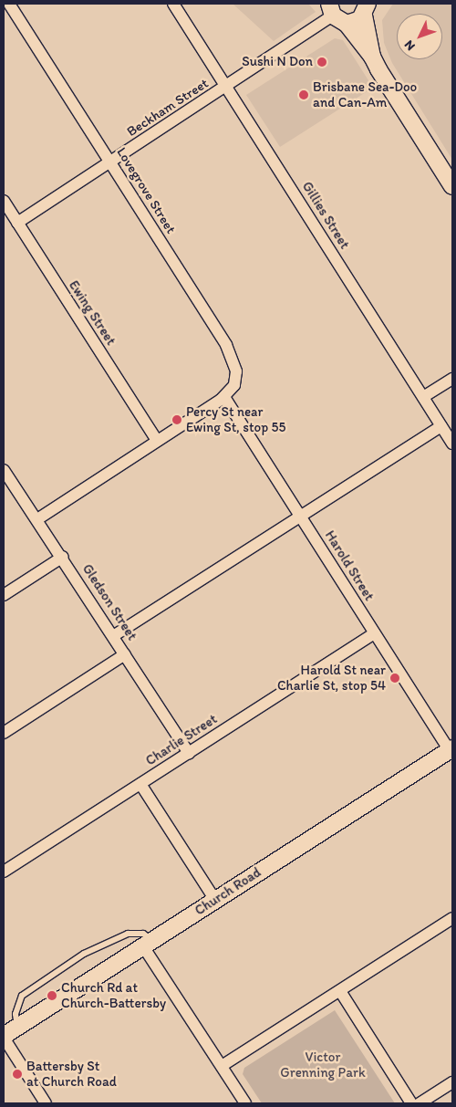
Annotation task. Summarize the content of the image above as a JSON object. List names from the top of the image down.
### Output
{
  "streets": {
    "street": [
      "Beckham Street",
      "Lovegrove Street",
      "Gillies Street",
      "Ewing Street",
      "Harold Street",
      "Gledson Street",
      "Charlie Street",
      "Church Road"
    ]
  },
  "crossings": [
    ["Beckham Street", "Lovegrove Street"],
    ["Beckham Street", "Gillies Street"],
    ["Beckham Street", "Ewing Street"],
    ["Lovegrove Street", "Harold Street"],
    ["Harold Street", "Charlie Street"],
    ["Harold Street", "Church Road"],
    ["Gledson Street", "Charlie Street"]
  ],
  "parks": ["Victor Grenning Park"],
  "places": [
    "Sushi N Don",
    "Brisbane Sea-Doo and Can-Am",
    "Percy St near Ewing St, stop 55",
    "Harold St near Charlie St, stop 54",
    "Church Rd at Church-Battersby",
    "Battersby St at Church Road"
  ],
  "north": "bottom left"
}
